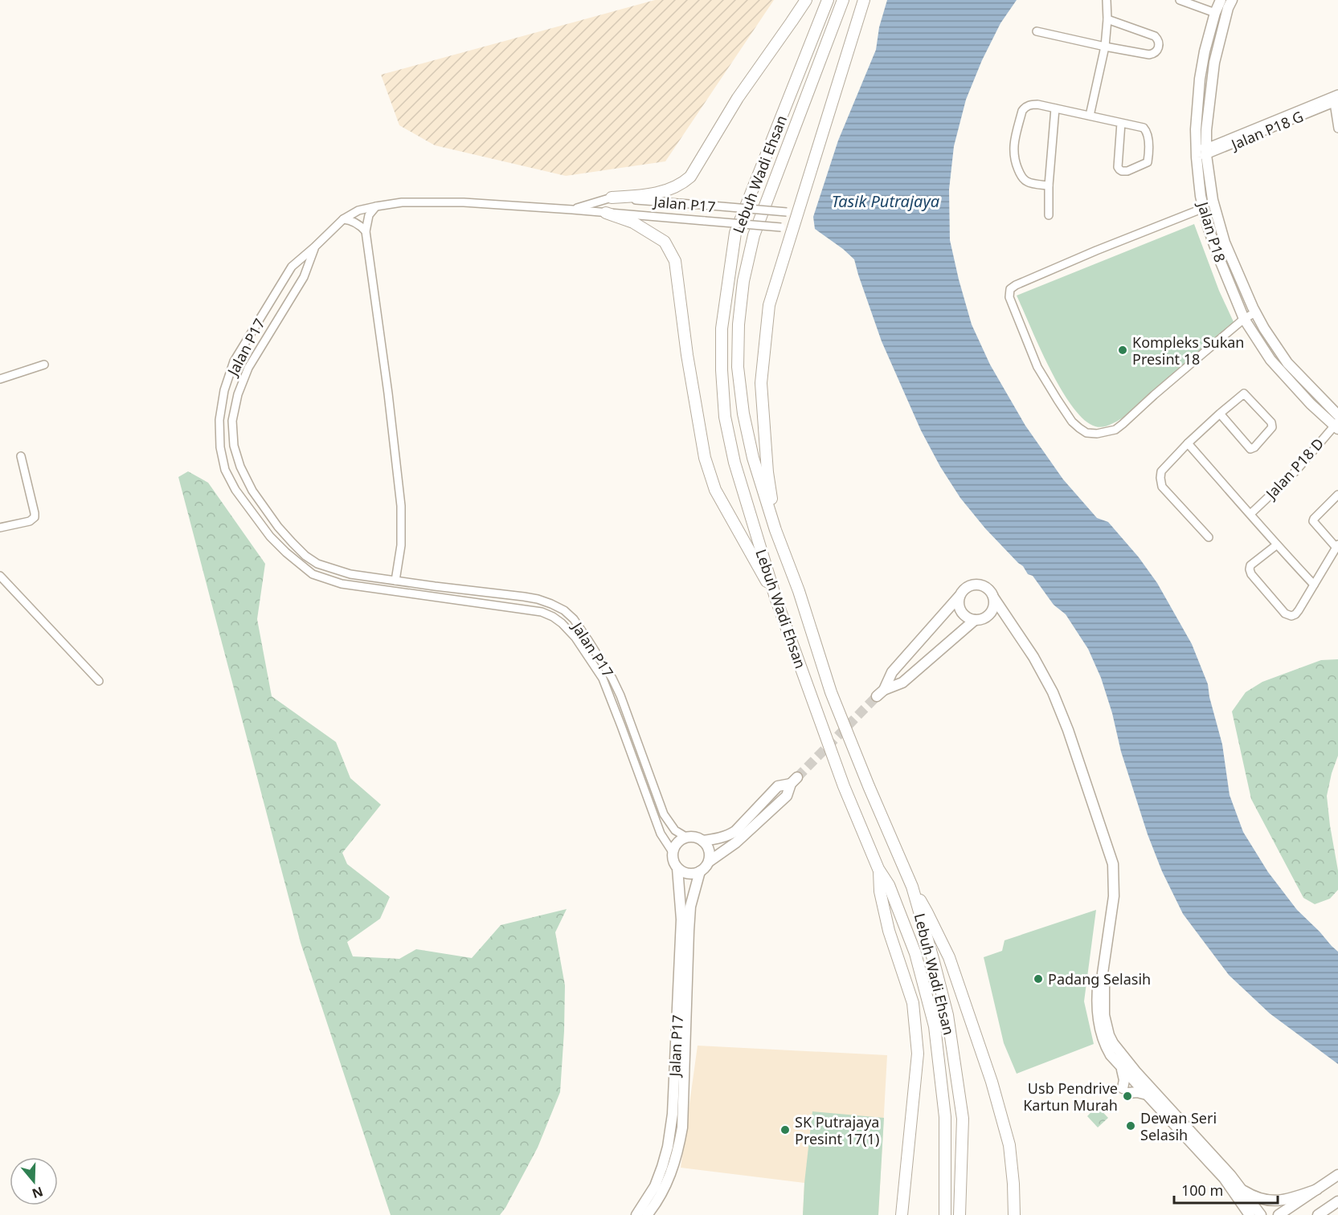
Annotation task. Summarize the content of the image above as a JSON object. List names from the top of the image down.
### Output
{
  "streets": {
    "main road": ["Lebuh Wadi Ehsan"],
    "street": [
      "Jalan P18 G",
      "Jalan P17",
      "Jalan P18",
      "Jalan P18 D"
    ]
  },
  "crossings": [
    ["Jalan P18 G", "Jalan P18"],
    ["Jalan P18", "Jalan P18 D"]
  ],
  "water": ["Tasik Putrajaya"],
  "places": [
    "Kompleks Sukan Presint 18",
    "Padang Selasih",
    "Usb Pendrive Kartun Murah",
    "Dewan Seri Selasih",
    "SK Putrajaya Presint 17(1)"
  ],
  "scale_bar": "100 m",
  "north": "bottom"
}
